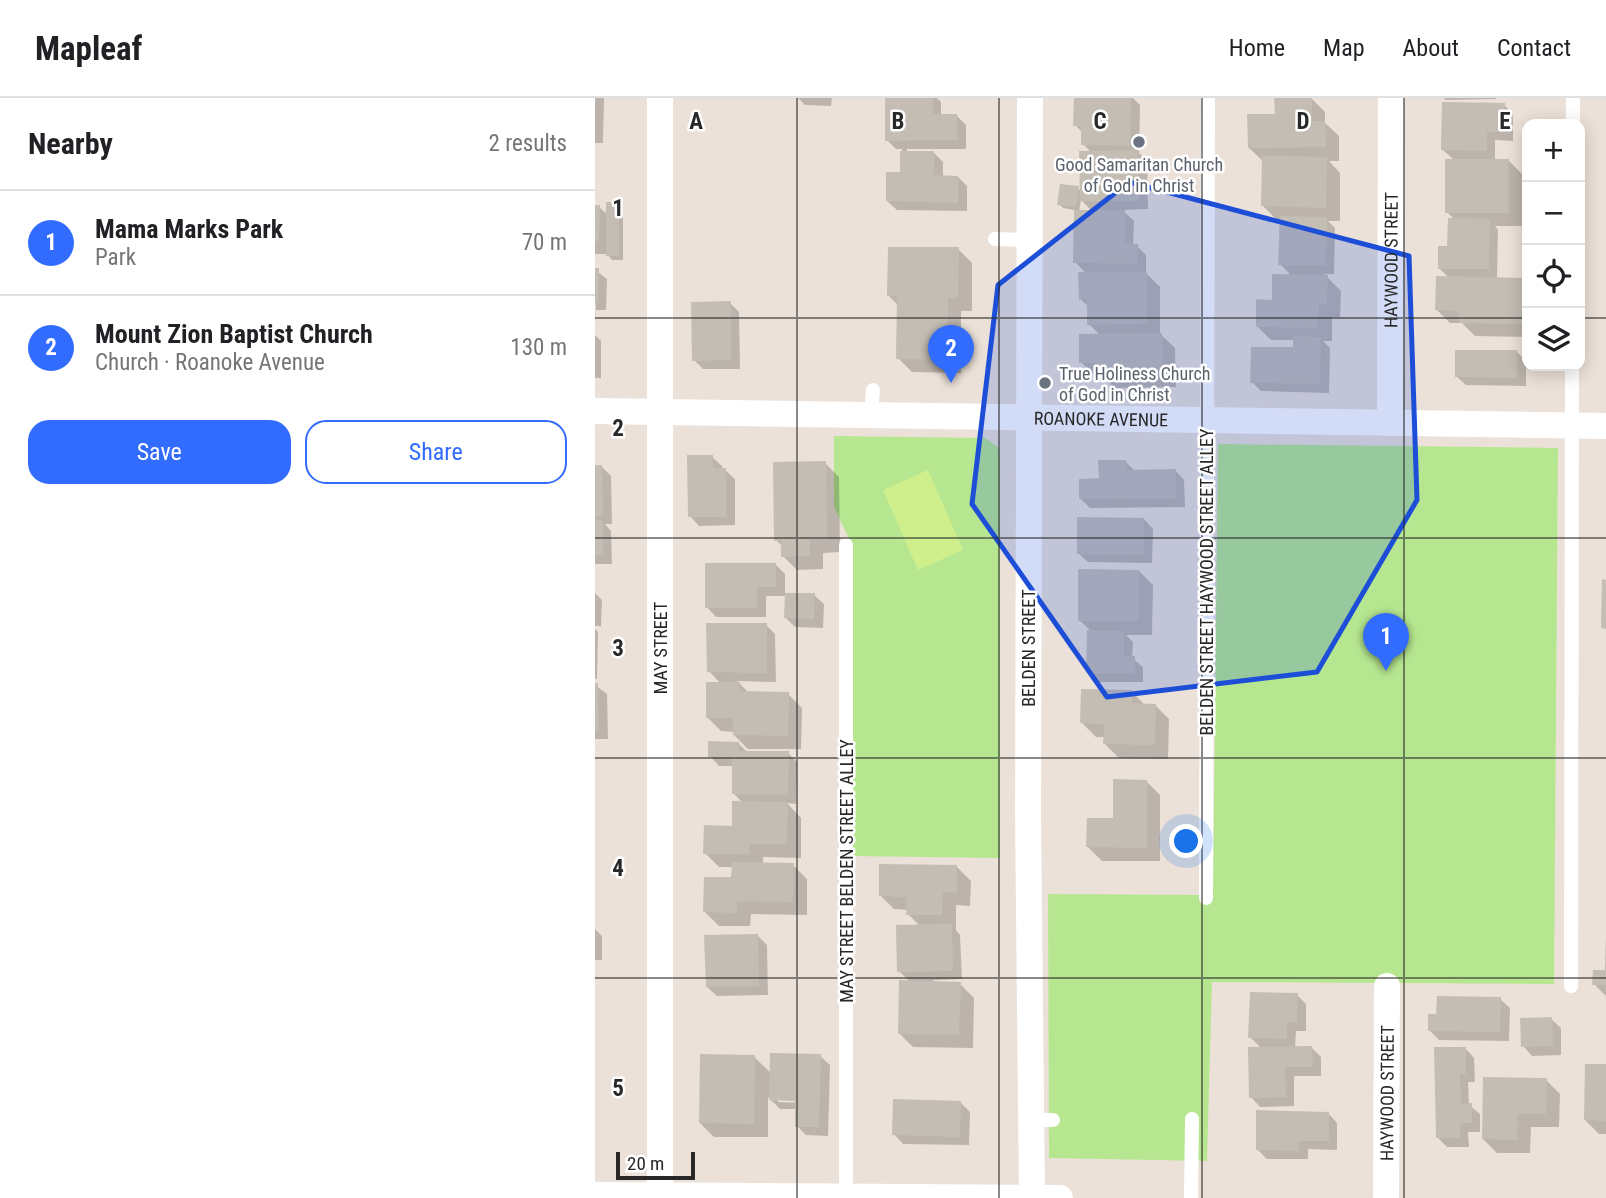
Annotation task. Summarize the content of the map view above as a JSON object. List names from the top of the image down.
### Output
{
  "streets": {
    "street": [
      "HAYWOOD STREET",
      "ROANOKE AVENUE",
      "MAY STREET",
      "BELDEN STREET"
    ],
    "lane": ["BELDEN STREET HAYWOOD STREET ALLEY", "MAY STREET BELDEN STREET ALLEY"]
  },
  "crossings": [
    ["HAYWOOD STREET", "ROANOKE AVENUE"],
    ["ROANOKE AVENUE", "BELDEN STREET HAYWOOD STREET ALLEY"],
    ["ROANOKE AVENUE", "MAY STREET"],
    ["ROANOKE AVENUE", "BELDEN STREET"]
  ],
  "places": ["Good Samaritan Church of God in Christ", "True Holiness Church of God in Christ"],
  "scale_bar": "20 m",
  "page": {
    "header": "Mapleaf",
    "nav": [
      "Home",
      "Map",
      "About",
      "Contact"
    ],
    "heading": ["Nearby", "2 results"],
    "map_buttons": ["+", "−"],
    "list": [
      {
        "mark": "1",
        "name": "Mama Marks Park",
        "note": "Park",
        "value": "70 m"
      },
      {
        "mark": "2",
        "name": "Mount Zion Baptist Church",
        "note": "Church · Roanoke Avenue",
        "value": "130 m"
      }
    ],
    "pins": ["2", "1"],
    "buttons": ["Save", "Share"],
    "scale": "20 m"
  },
  "grid": {
    "columns": [
      "A",
      "B",
      "C",
      "D",
      "E"
    ],
    "rows": [
      "1",
      "2",
      "3",
      "4",
      "5"
    ]
  }
}
